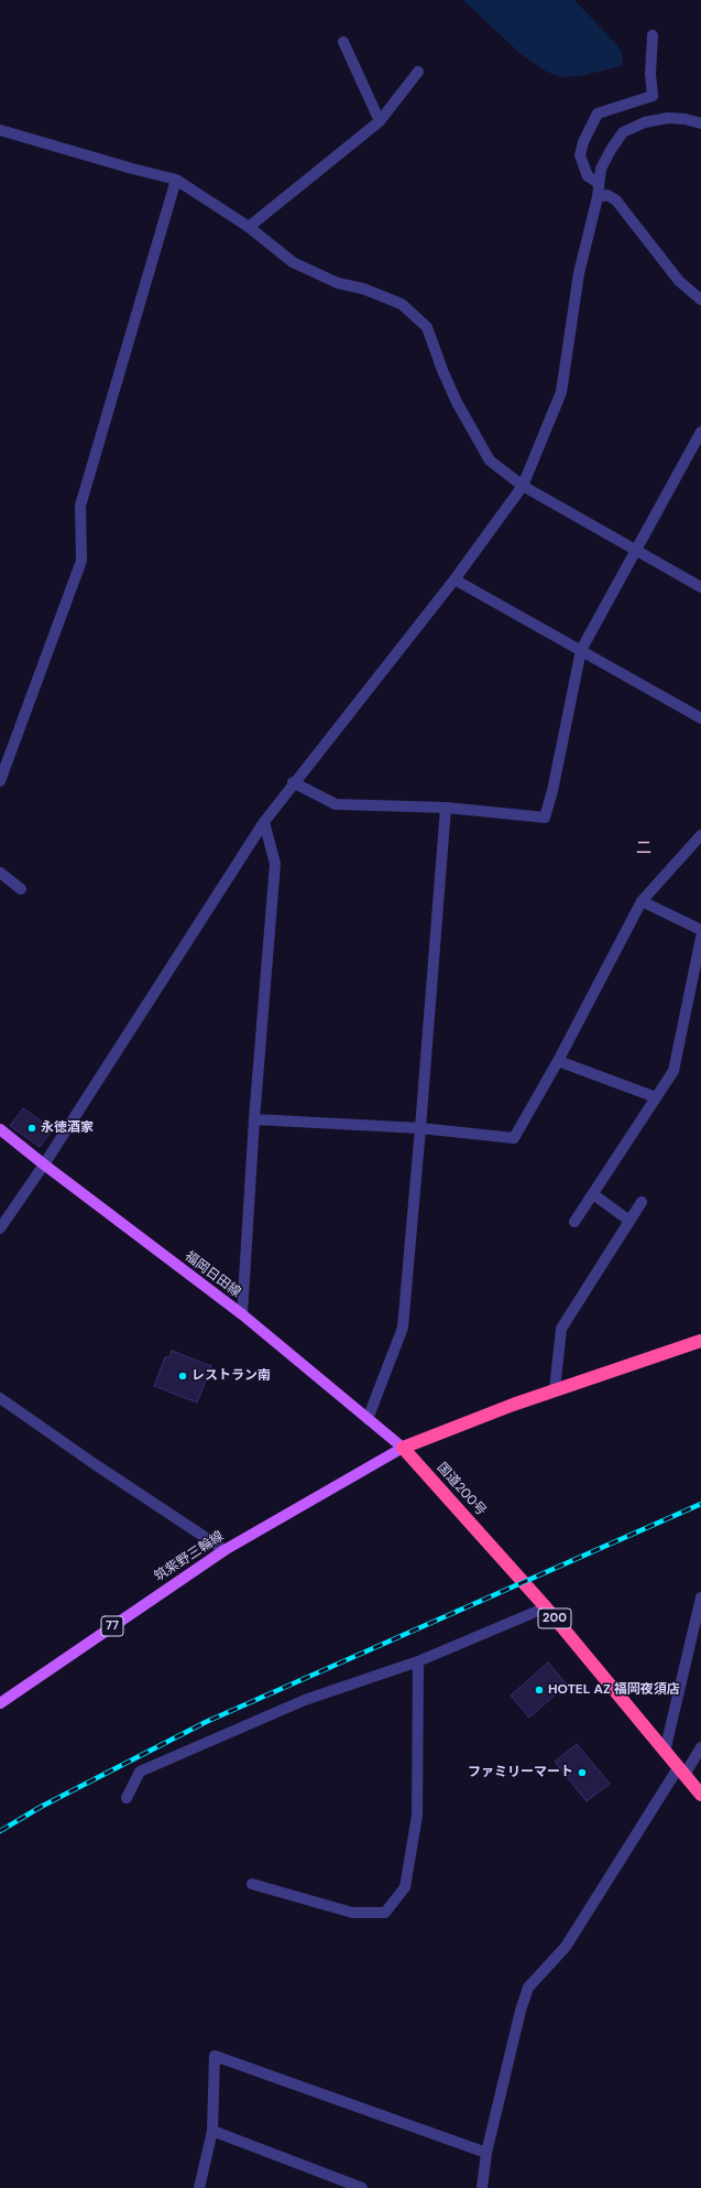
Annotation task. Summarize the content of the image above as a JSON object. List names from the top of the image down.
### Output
{
  "streets": {
    "highway": ["国道200号", "200"],
    "main road": ["福岡日田線", "筑紫野三輪線", "77"]
  },
  "crossings": [
    ["福岡日田線", "国道200号"],
    ["福岡日田線", "筑紫野三輪線"],
    ["国道200号", "筑紫野三輪線"]
  ],
  "districts": ["二"],
  "places": [
    "永徳酒家",
    "レストラン南",
    "HOTEL AZ 福岡夜須店",
    "ファミリーマート"
  ]
}
